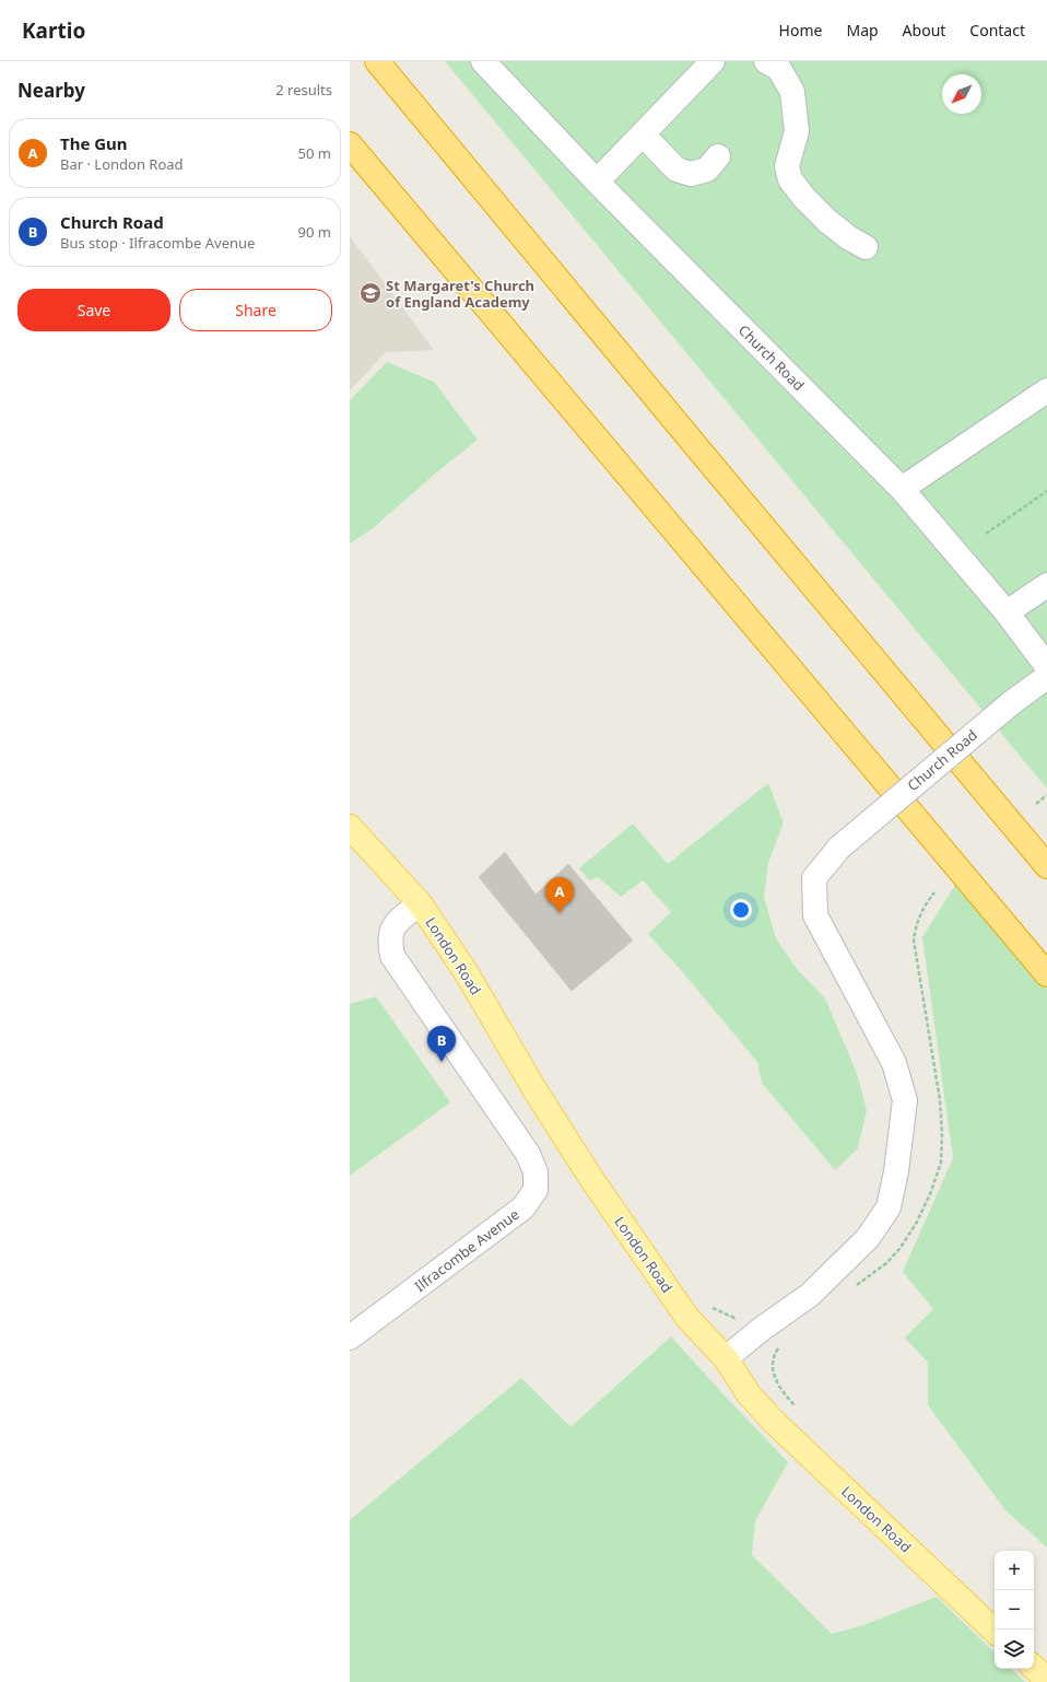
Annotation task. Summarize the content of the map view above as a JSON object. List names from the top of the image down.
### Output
{
  "streets": {
    "main road": ["London Road"],
    "street": ["Church Road", "Ilfracombe Avenue"]
  },
  "crossings": [
    ["Church Road", "London Road"],
    ["London Road", "Ilfracombe Avenue"]
  ],
  "places": {
    "school or university": ["St Margaret's Church of England Academy"]
  },
  "north": "bottom left",
  "page": {
    "header": "Kartio",
    "nav": [
      "Home",
      "Map",
      "About",
      "Contact"
    ],
    "heading": ["Nearby", "2 results"],
    "list": [
      {
        "mark": "A",
        "name": "The Gun",
        "note": "Bar · London Road",
        "value": "50 m"
      },
      {
        "mark": "B",
        "name": "Church Road",
        "note": "Bus stop · Ilfracombe Avenue",
        "value": "90 m"
      }
    ],
    "buttons": ["Save", "Share"],
    "pins": ["A", "B"],
    "map_buttons": ["+", "−"]
  }
}
